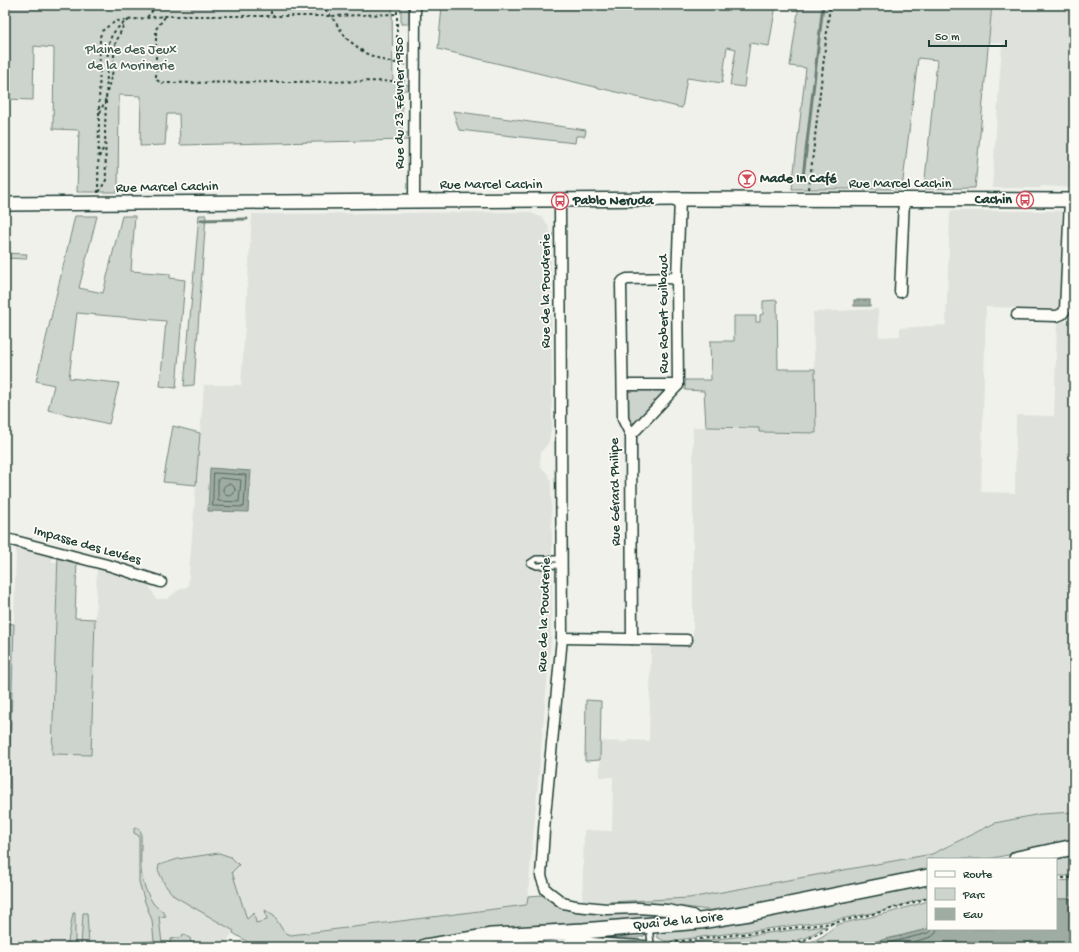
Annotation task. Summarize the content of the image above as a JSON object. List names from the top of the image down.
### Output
{
  "streets": {
    "main road": ["Quai de la Loire"],
    "street": [
      "Rue du 23 Février 1950",
      "Rue Marcel Cachin",
      "Rue de la Poudrerie",
      "Rue Robert Guilbaud",
      "Rue Gérard Philipe",
      "Impasse des Levées"
    ]
  },
  "crossings": [
    ["Rue du 23 Février 1950", "Rue Marcel Cachin"],
    ["Rue Marcel Cachin", "Rue de la Poudrerie"],
    ["Rue Marcel Cachin", "Rue Robert Guilbaud"],
    ["Rue de la Poudrerie", "Quai de la Loire"],
    ["Rue Robert Guilbaud", "Rue Gérard Philipe"]
  ],
  "parks": ["Plaine des Jeux de la Morinerie"],
  "places": {
    "bar": ["Made In Café"],
    "bus stop": ["Cachin", "Pablo Neruda"]
  },
  "legend": ["Route", "Parc", "Eau"],
  "scale_bar": "50 m"
}
